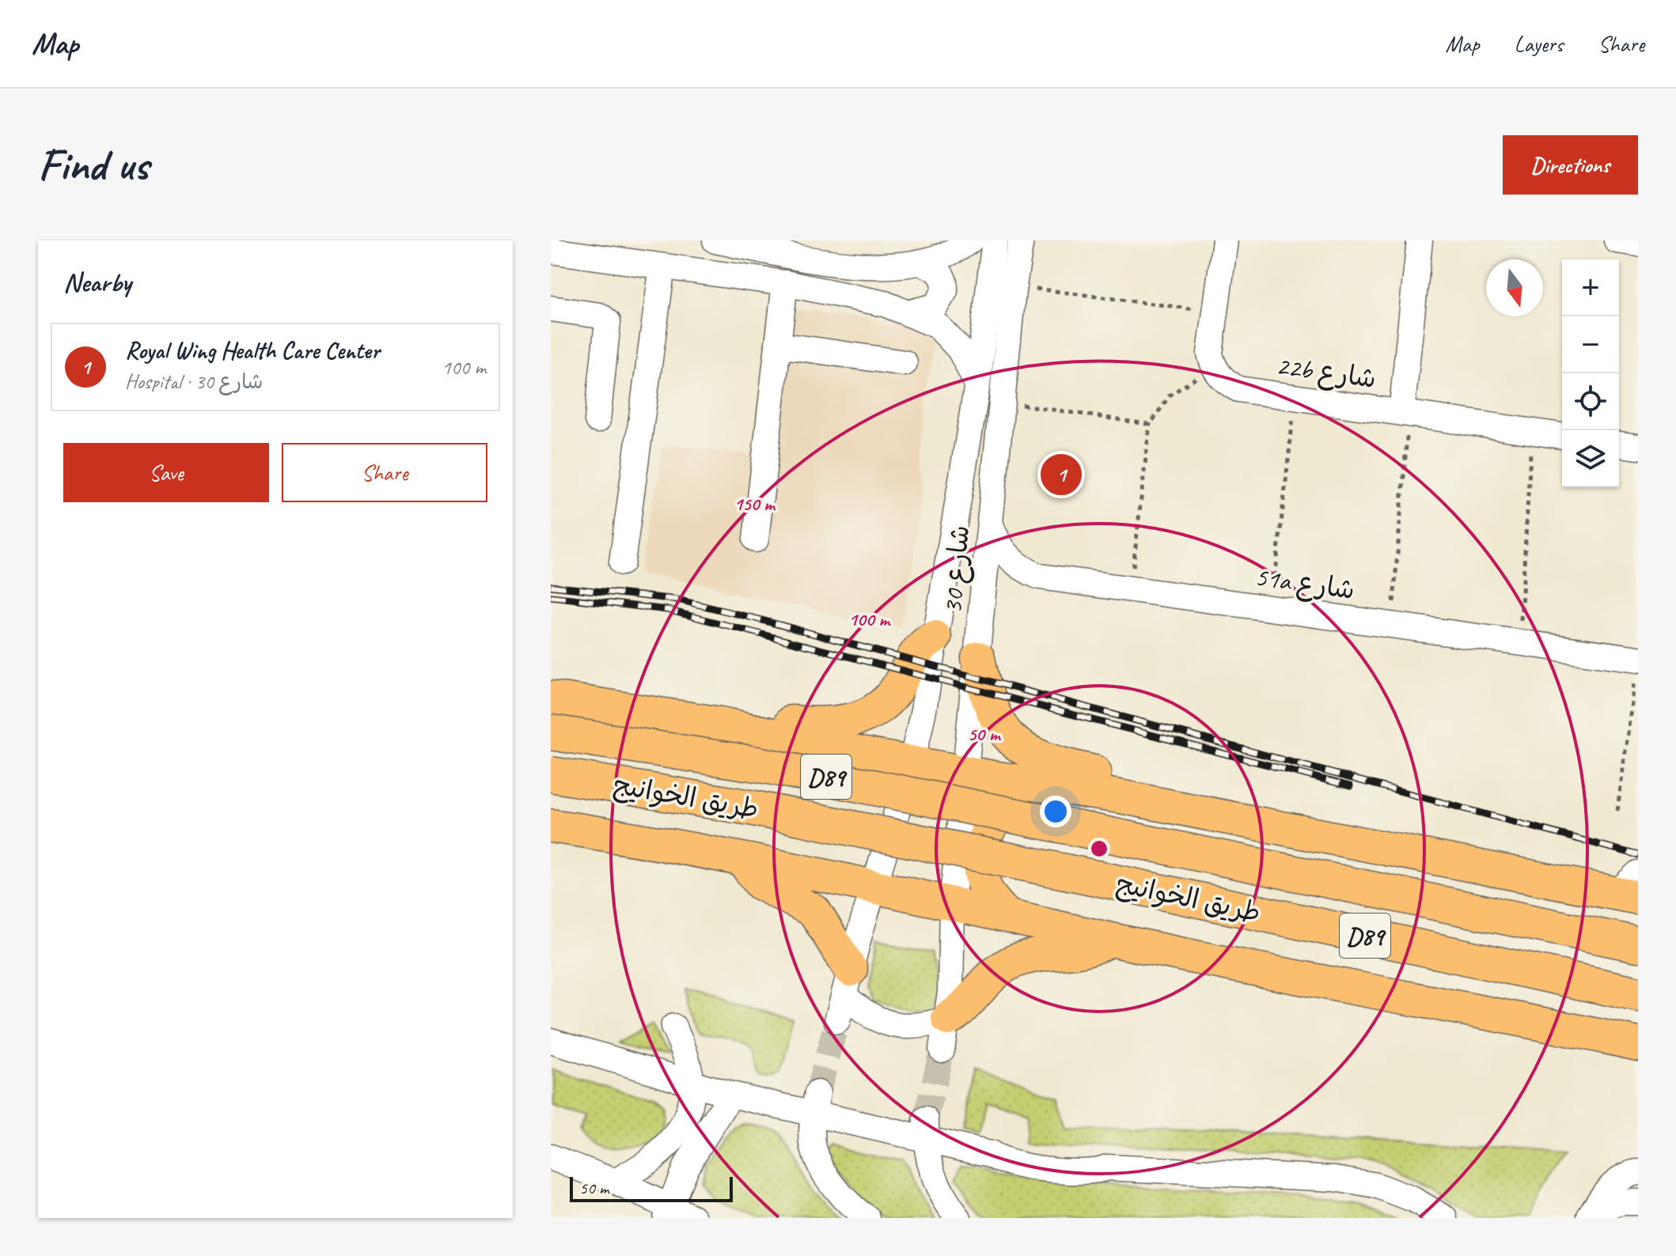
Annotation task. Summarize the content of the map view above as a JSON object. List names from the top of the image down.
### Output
{
  "streets": {
    "highway": ["D89", "طريق الخوانيج"],
    "street": ["22b شارع", "شارع 30", "51a شارع"]
  },
  "crossings": [
    ["شارع 30", "51a شارع"]
  ],
  "scale_bar": "50 m",
  "north": "bottom",
  "page": {
    "header": "Map",
    "nav": ["Map", "Layers", "Share"],
    "buttons": [
      "Directions",
      ["Save", "Share"]
    ],
    "title": "Find us",
    "heading": "Nearby",
    "map_buttons": ["+", "−"],
    "list": [
      {
        "mark": "1",
        "name": "Royal Wing Health Care Center",
        "note": "Hospital · شارع 30",
        "value": "100 m"
      }
    ],
    "pins": "1",
    "scale": "50 m"
  },
  "rings": ["150 m", "100 m", "50 m"]
}
